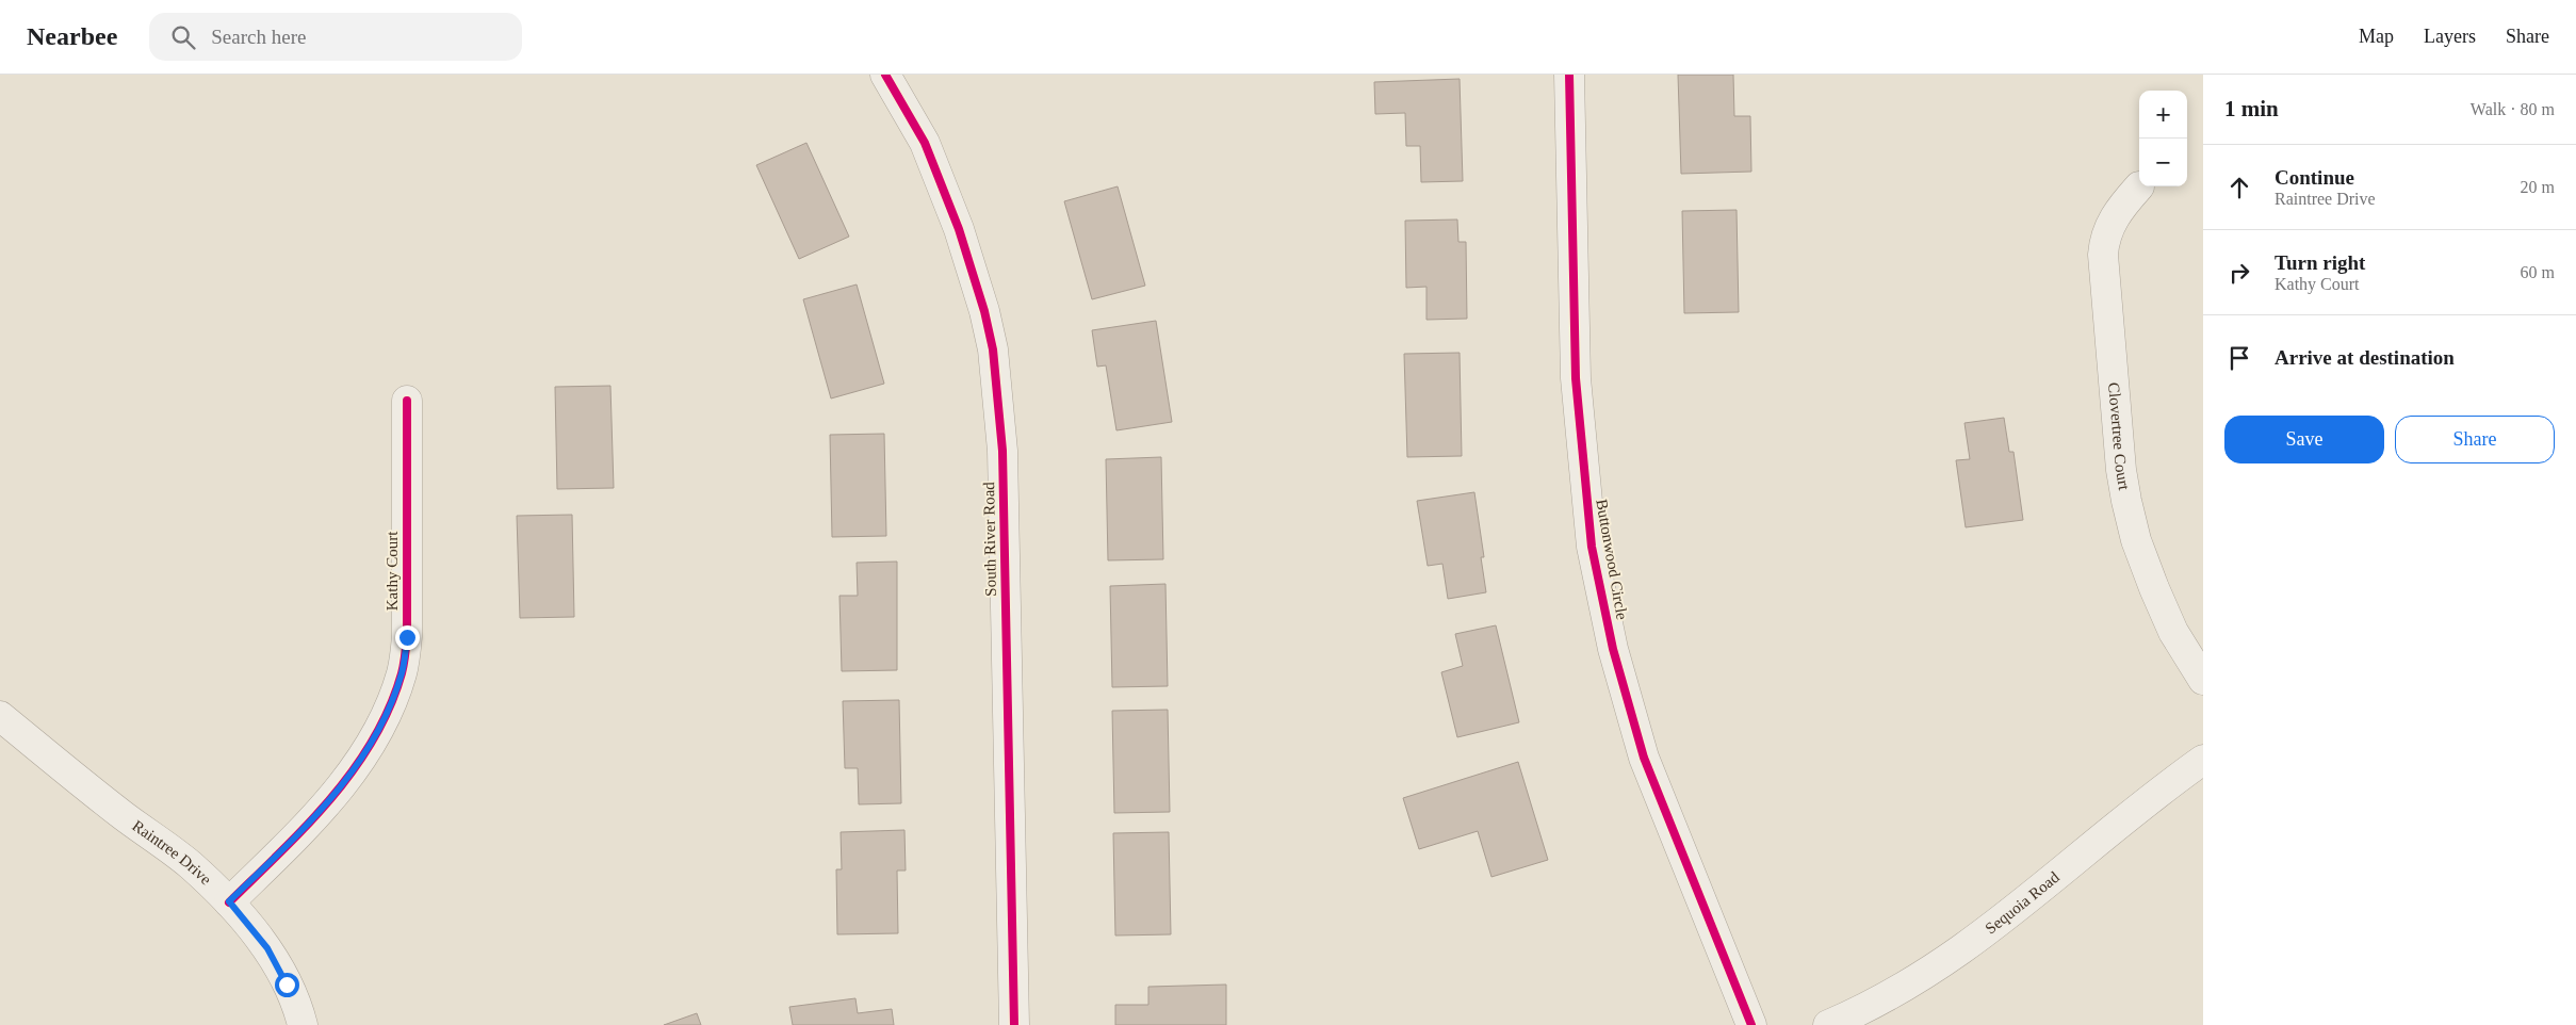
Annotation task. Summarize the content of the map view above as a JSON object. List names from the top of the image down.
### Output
{
  "streets": {
    "street": [
      "Clovertree Court",
      "South River Road",
      "Buttonwood Circle",
      "Kathy Court",
      "Raintree Drive",
      "Sequoia Road"
    ]
  },
  "crossings": [
    ["Kathy Court", "Raintree Drive"]
  ],
  "page": {
    "header": "Nearbee",
    "search": "Search here",
    "nav": ["Map", "Layers", "Share"],
    "heading": ["1 min", "Walk · 80 m"],
    "map_buttons": ["+", "−"],
    "list": [
      ["Continue", "Raintree Drive", "20 m"],
      ["Turn right", "Kathy Court", "60 m"],
      "Arrive at destination"
    ],
    "buttons": ["Save", "Share"]
  }
}
